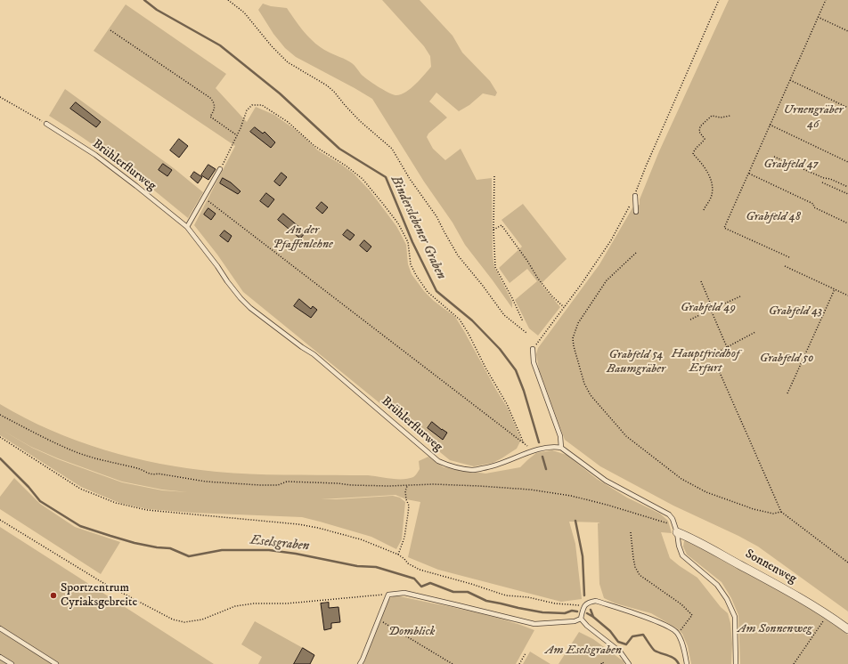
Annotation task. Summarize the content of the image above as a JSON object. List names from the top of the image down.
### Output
{
  "streets": {
    "street": ["Sonnenweg"],
    "lane": ["Brühlerflurweg"]
  },
  "water": ["Binderslebener Graben", "Eselsgraben"],
  "parks": [
    "Urnengräber 46",
    "Grabfeld 47",
    "Grabfeld 48",
    "An der Pfaffenlehne",
    "Grabfeld 49",
    "Grabfeld 43",
    "Hauptfriedhof Erfurt",
    "Grabfeld 54 Baumgräber",
    "Grabfeld 50",
    "Am Sonnenweg",
    "Domblick",
    "Am Eselsgraben"
  ],
  "places": ["Sportzentrum Cyriaksgebreite"]
}
